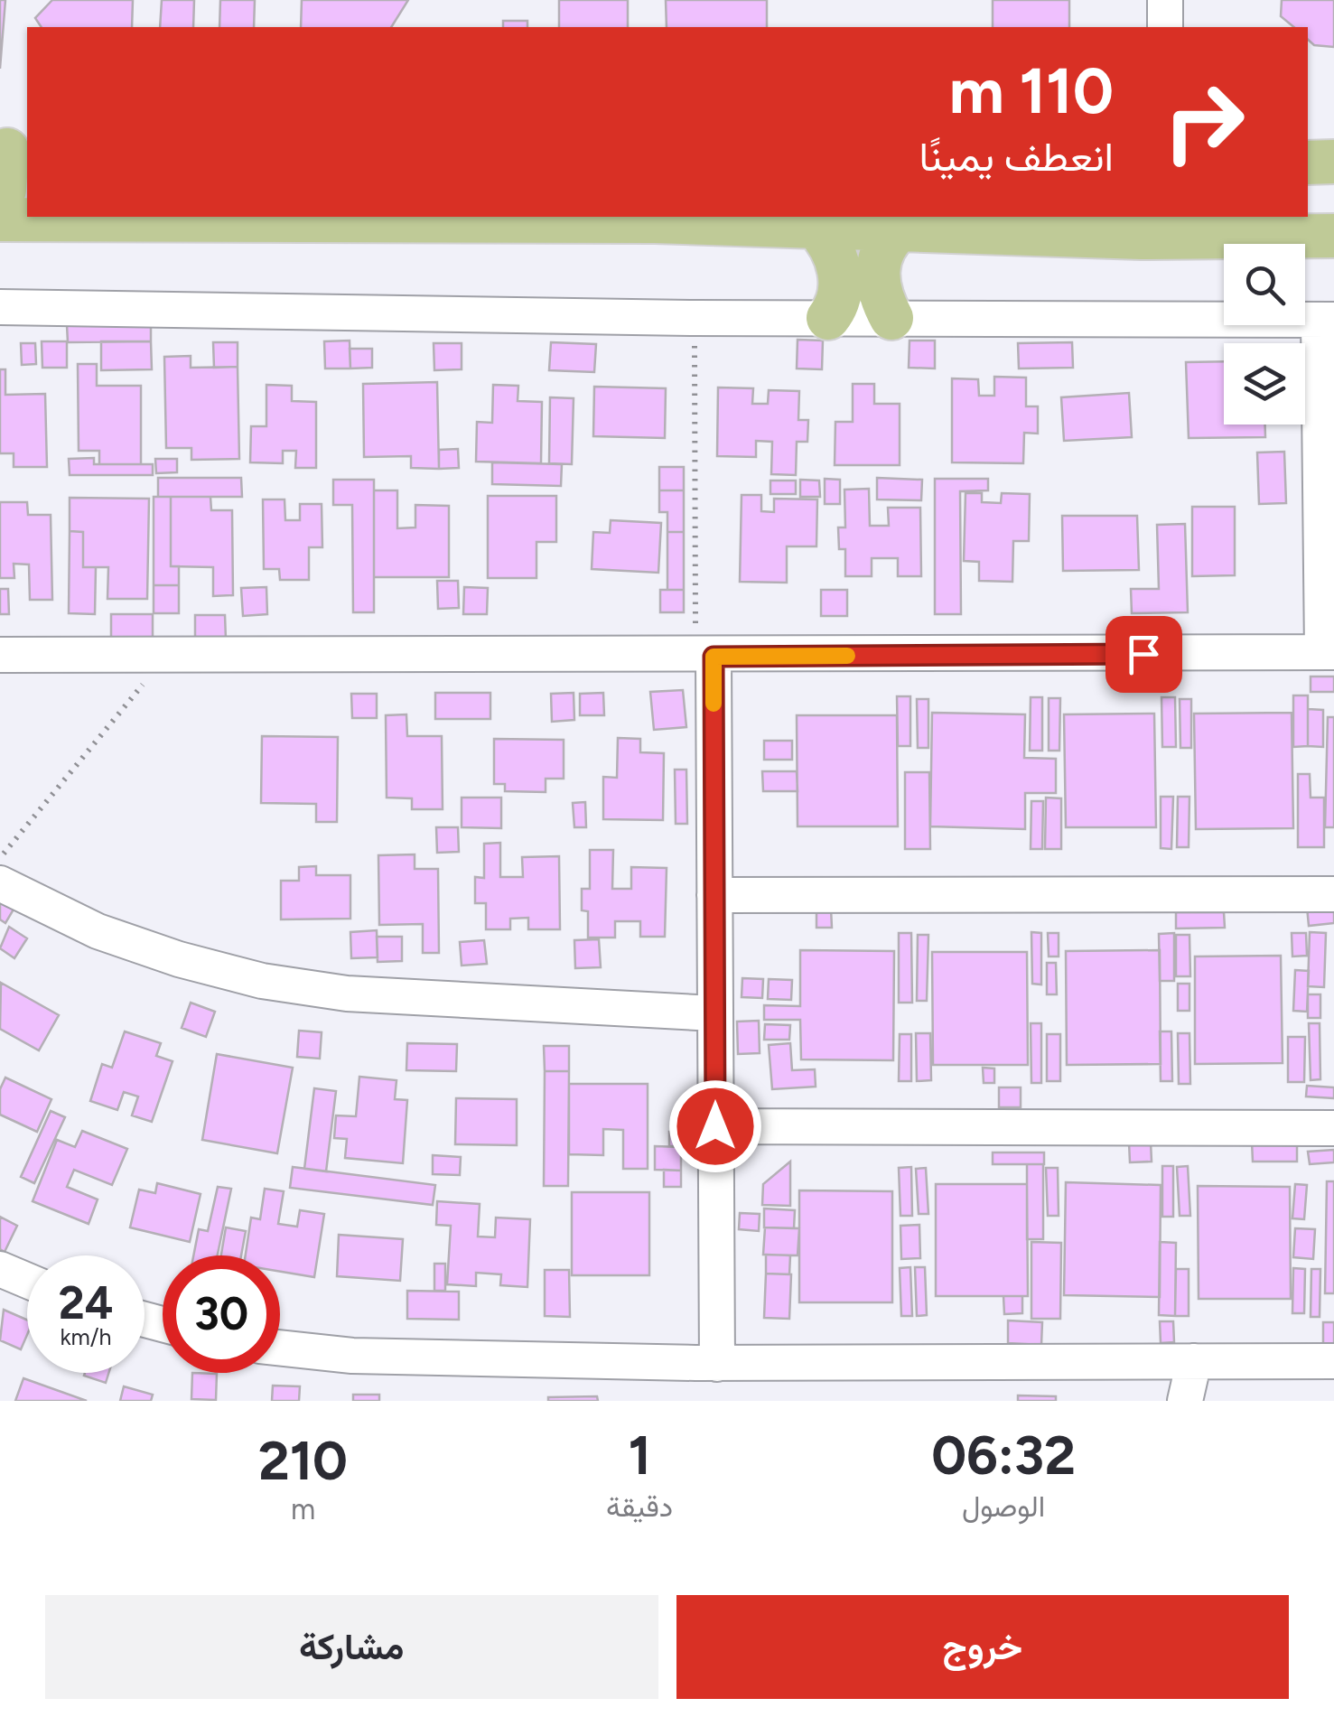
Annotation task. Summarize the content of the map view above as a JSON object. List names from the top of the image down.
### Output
{
  "page": {
    "turn": ["110 m", "انعطف يمينًا"],
    "speed": "24 km/h",
    "limit": "30",
    "eta": [
      "06:32",
      "الوصول",
      "1",
      "دقيقة",
      "210",
      "m"
    ],
    "buttons": ["خروج", "مشاركة"]
  }
}
